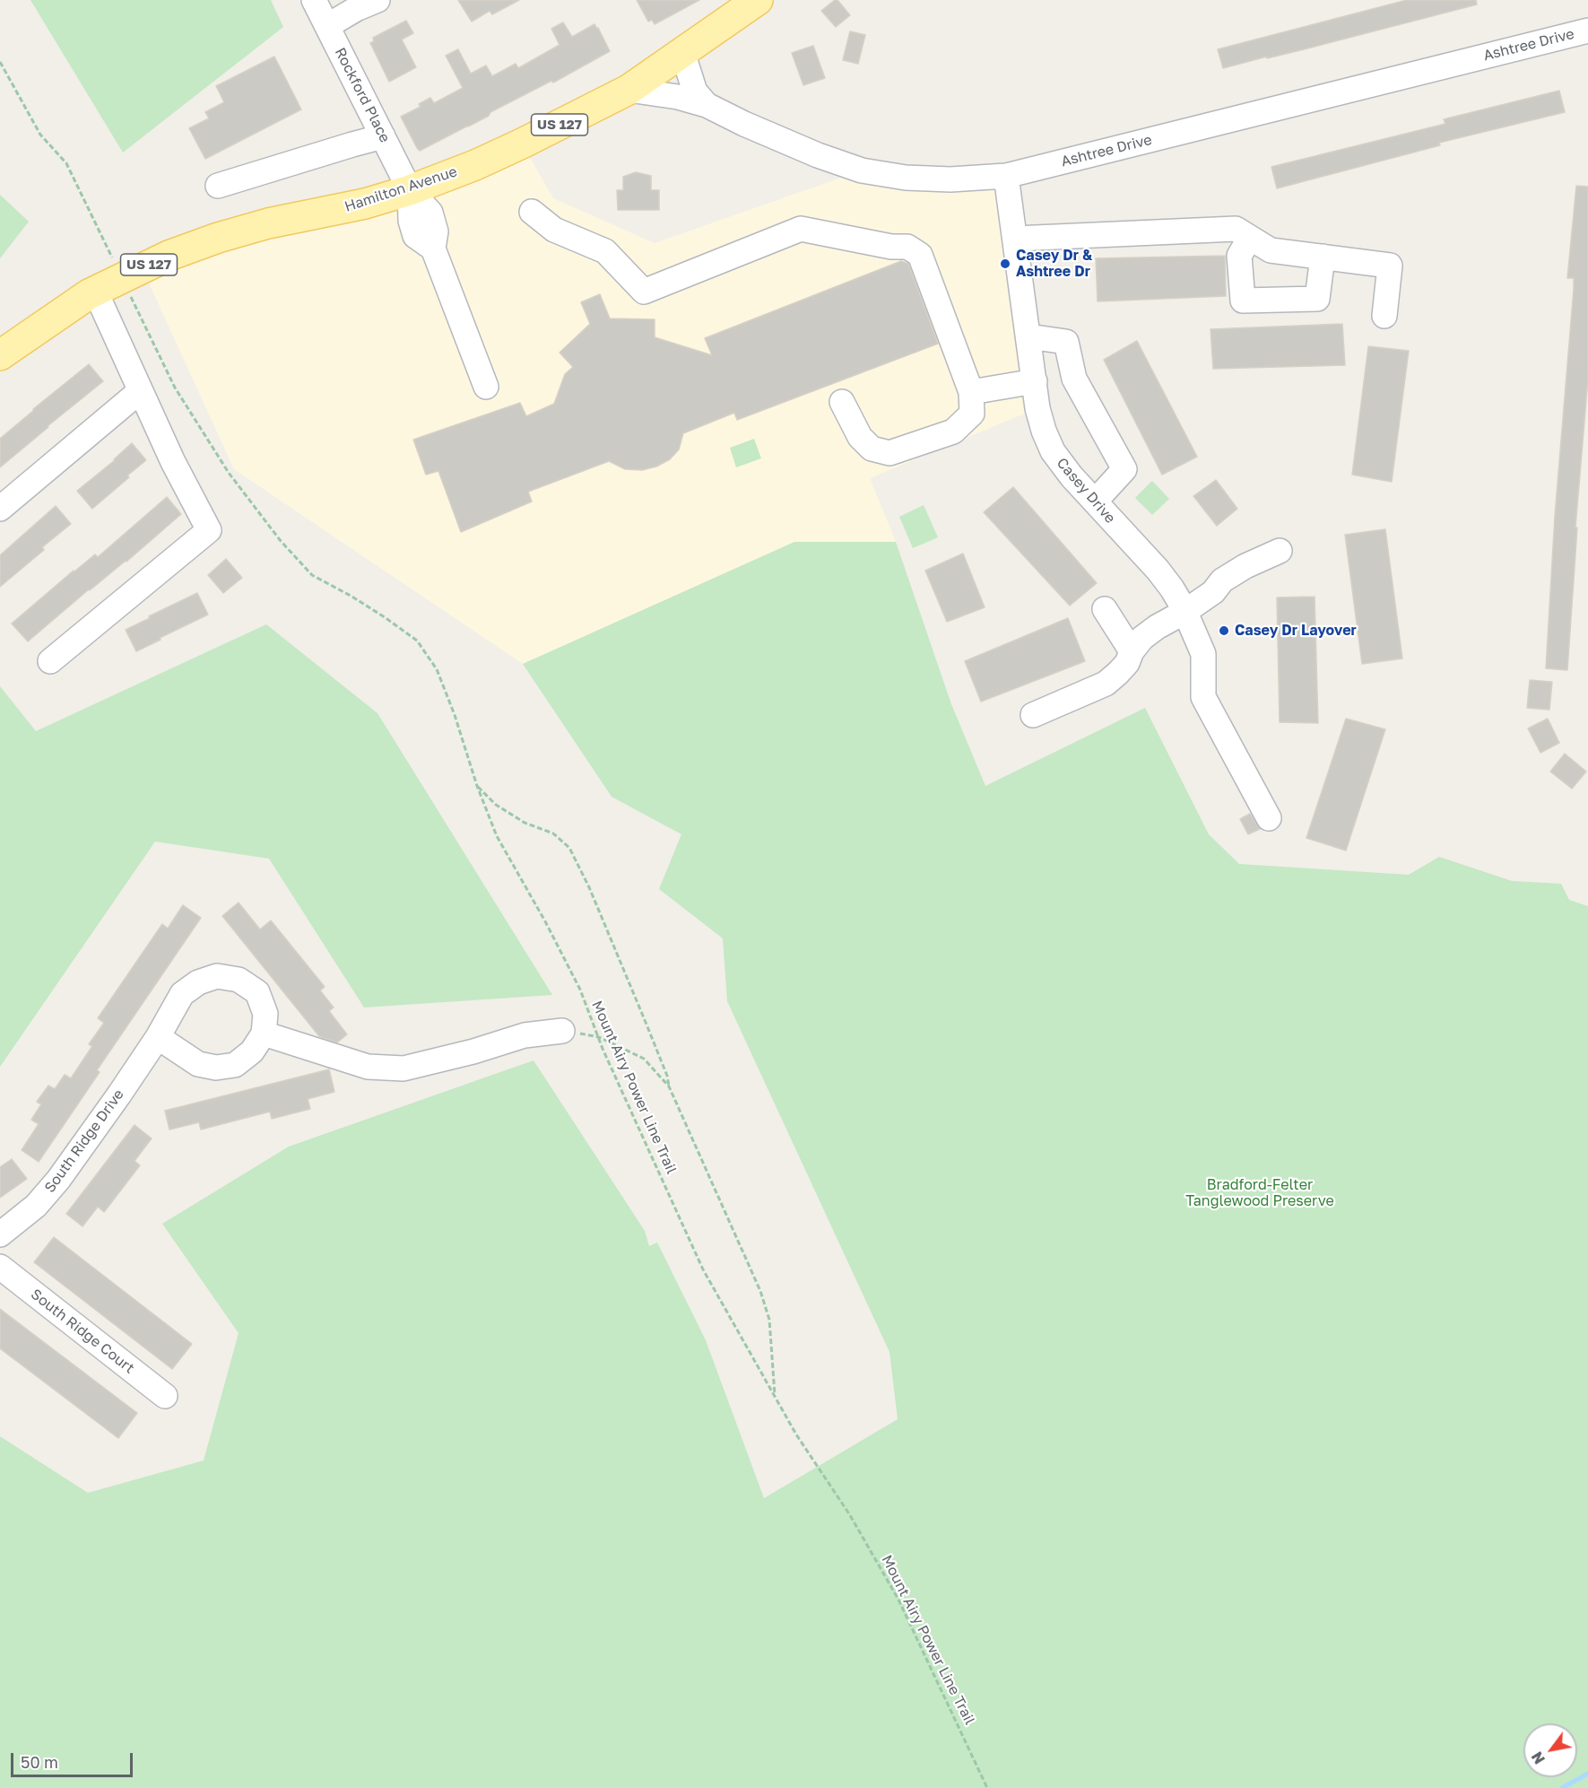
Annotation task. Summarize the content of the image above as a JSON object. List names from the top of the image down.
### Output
{
  "streets": {
    "main road": ["US 127", "Hamilton Avenue"],
    "street": [
      "Ashtree Drive",
      "Rockford Place",
      "Casey Drive",
      "South Ridge Drive",
      "South Ridge Court"
    ],
    "path": ["Mount Airy Power Line Trail"]
  },
  "crossings": [
    ["Ashtree Drive", "Hamilton Avenue"],
    ["Ashtree Drive", "Casey Drive"],
    ["Rockford Place", "Hamilton Avenue"],
    ["Hamilton Avenue", "Mount Airy Power Line Trail"]
  ],
  "parks": ["Bradford-Felter Tanglewood Preserve"],
  "places": ["Casey Dr & Ashtree Dr", "Casey Dr Layover"],
  "scale_bar": "50 m",
  "north": "bottom left"
}
